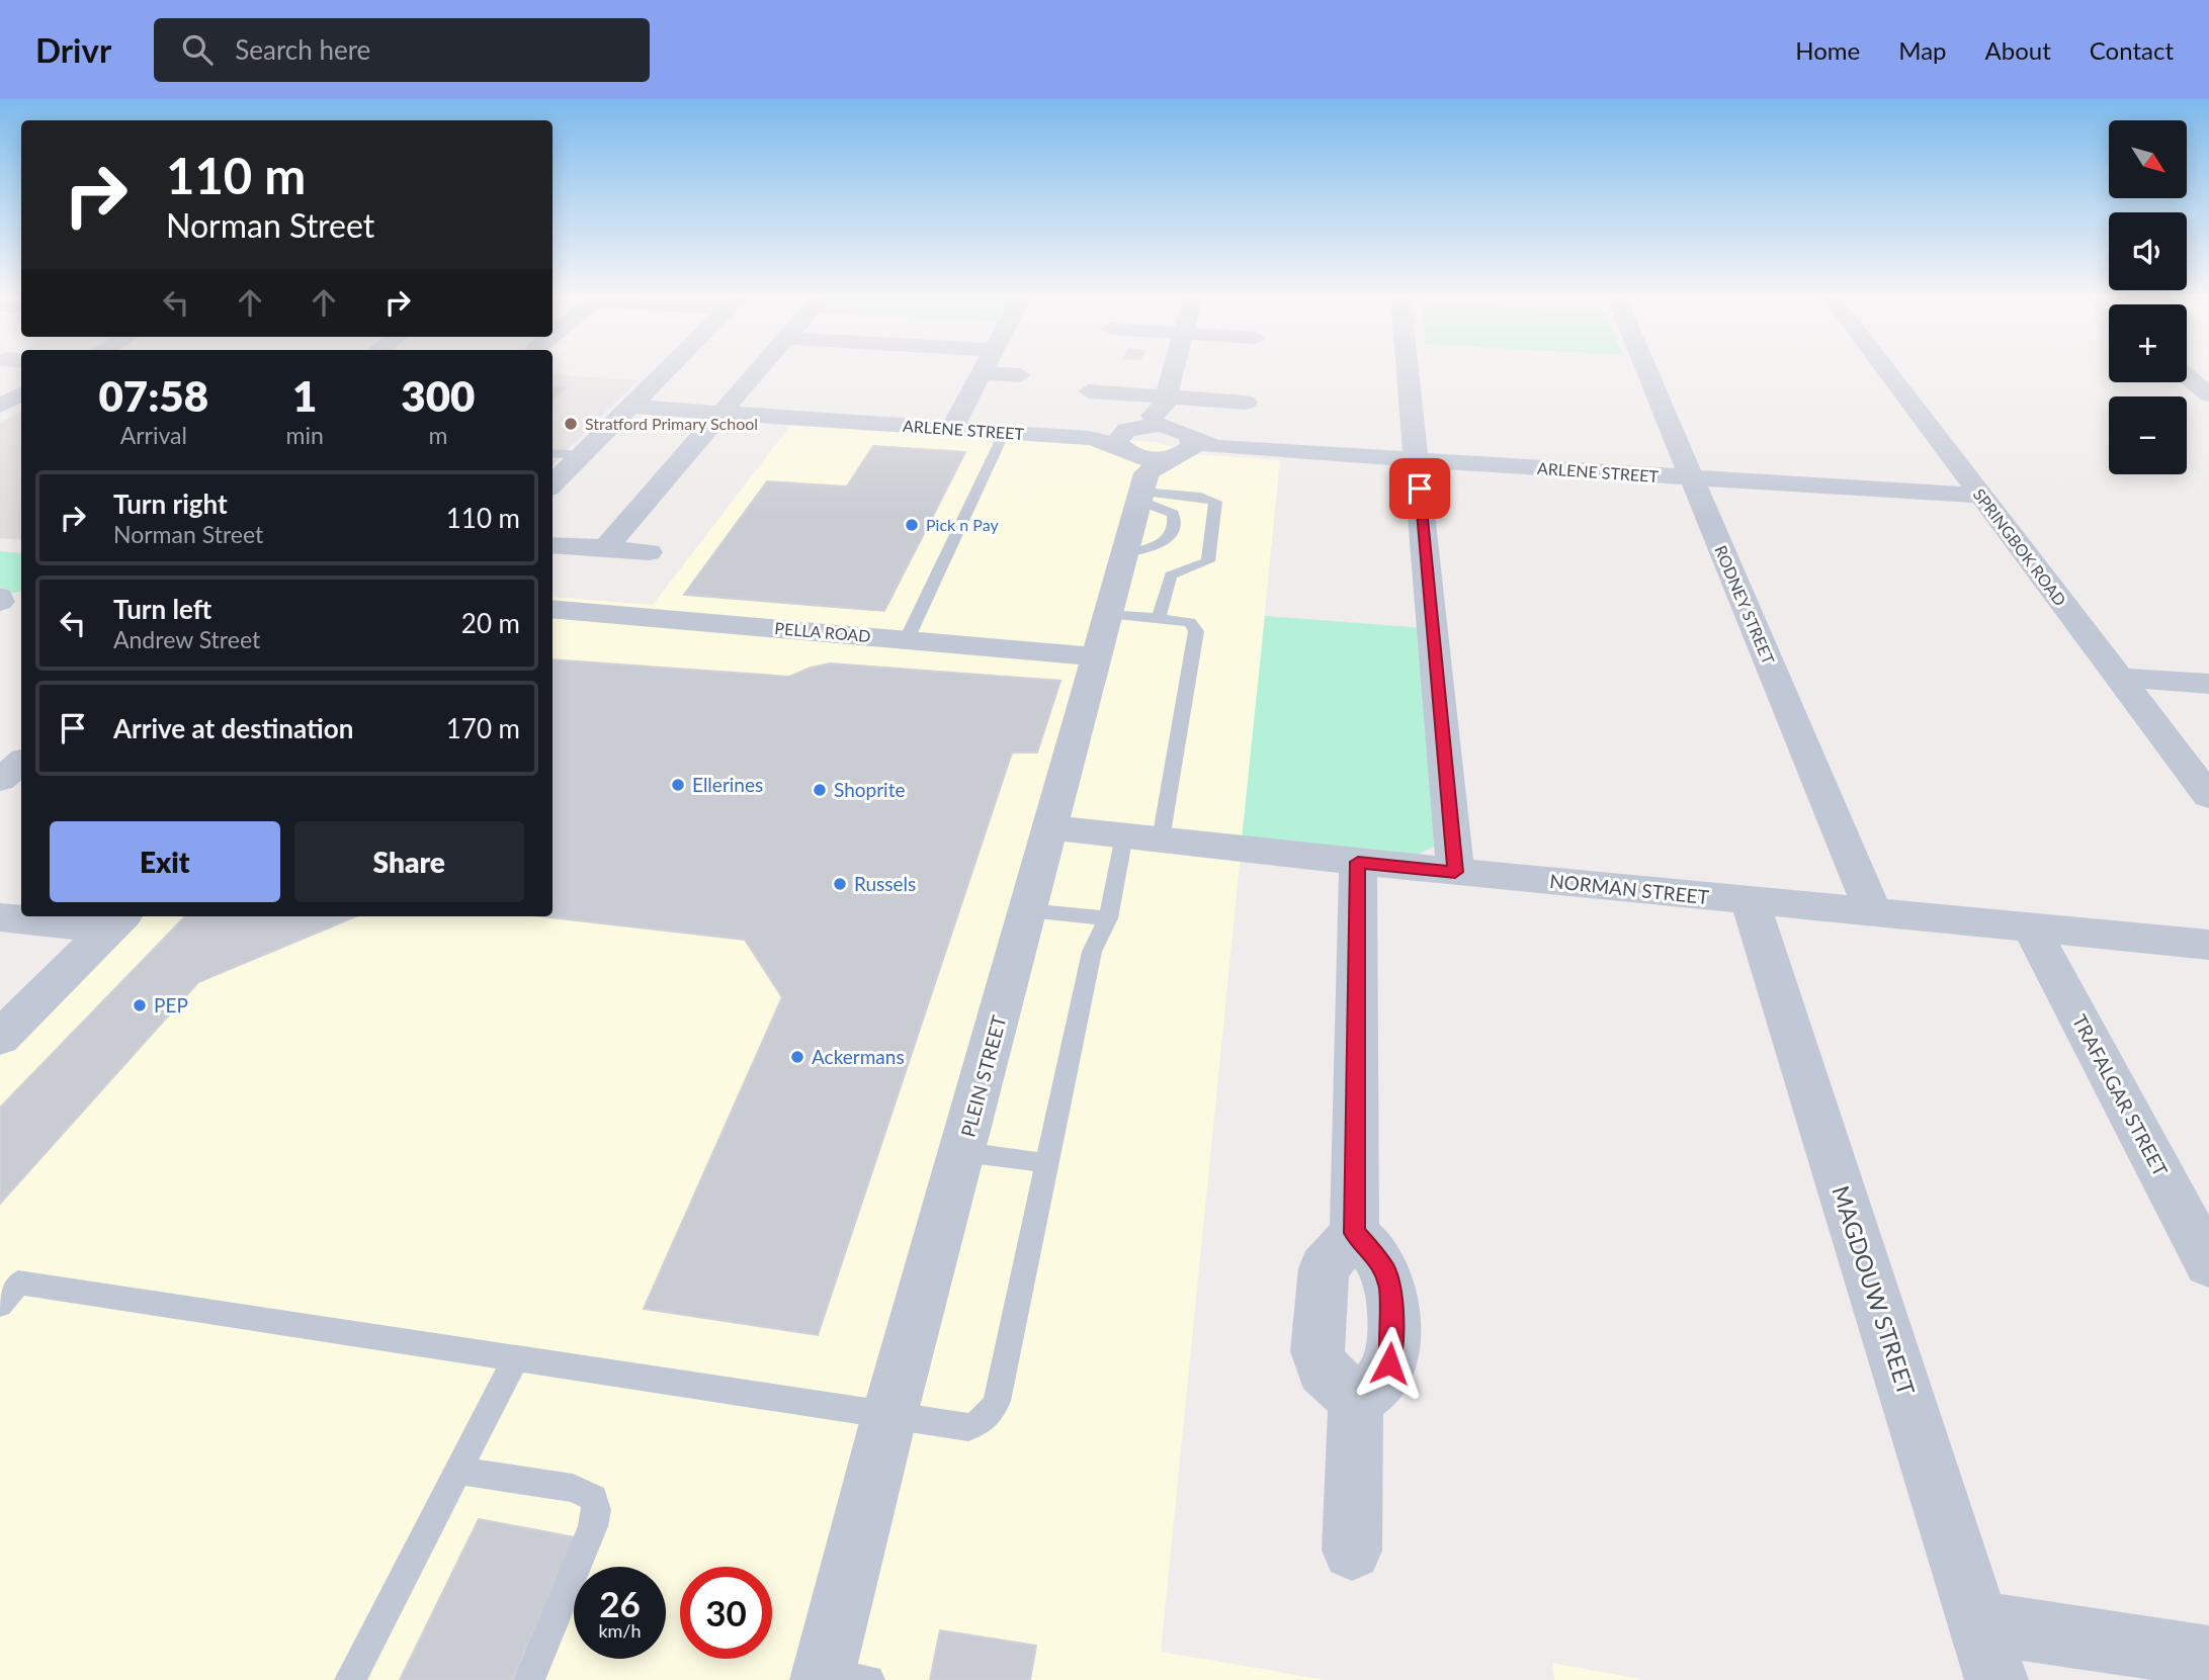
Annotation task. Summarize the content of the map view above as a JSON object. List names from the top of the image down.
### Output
{
  "streets": {
    "street": [
      "ARLENE STREET",
      "SPRINGBOK ROAD",
      "RODNEY STREET",
      "PELLA ROAD",
      "NORMAN STREET",
      "PLEIN STREET",
      "TRAFALGAR STREET",
      "MAGDOUW STREET"
    ]
  },
  "crossings": [
    ["ARLENE STREET", "SPRINGBOK ROAD"],
    ["ARLENE STREET", "RODNEY STREET"],
    ["ARLENE STREET", "PLEIN STREET"],
    ["RODNEY STREET", "NORMAN STREET"],
    ["PELLA ROAD", "PLEIN STREET"],
    ["NORMAN STREET", "PLEIN STREET"],
    ["NORMAN STREET", "TRAFALGAR STREET"],
    ["NORMAN STREET", "MAGDOUW STREET"]
  ],
  "places": [
    "Stratford Primary School",
    "Pick n Pay",
    "Ellerines",
    "Shoprite",
    "Russels",
    "PEP",
    "Ackermans"
  ],
  "north": "bottom right",
  "page": {
    "header": "Drivr",
    "search": "Search here",
    "nav": [
      "Home",
      "Map",
      "About",
      "Contact"
    ],
    "map_buttons": ["+", "−"],
    "turn": ["110 m", "Norman Street"],
    "eta": [
      "07:58",
      "Arrival",
      "1",
      "min",
      "300",
      "m"
    ],
    "list": [
      {
        "name": "Turn right",
        "note": "Norman Street",
        "value": "110 m"
      },
      {
        "name": "Turn left",
        "note": "Andrew Street",
        "value": "20 m"
      },
      {
        "name": "Arrive at destination",
        "value": "170 m"
      }
    ],
    "buttons": ["Exit", "Share"],
    "speed": "26 km/h",
    "limit": "30"
  }
}
